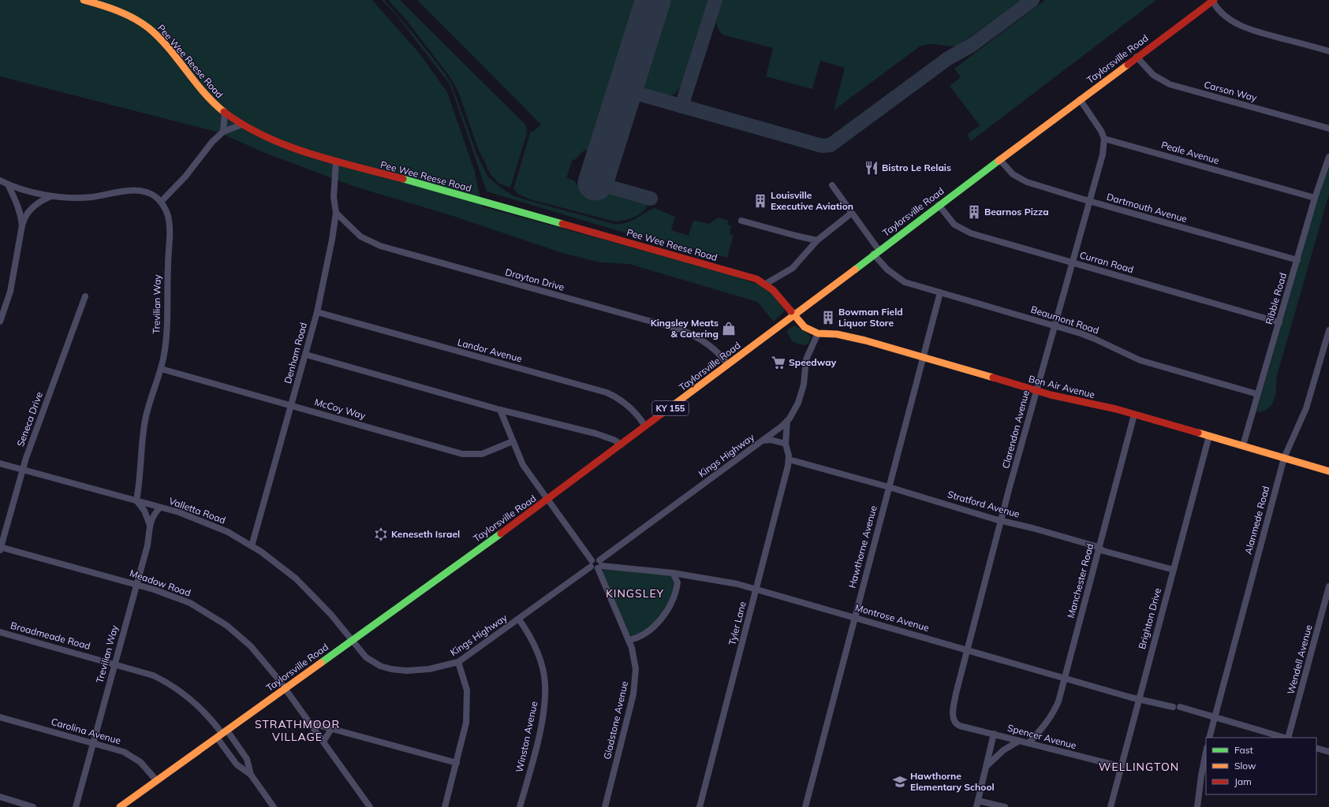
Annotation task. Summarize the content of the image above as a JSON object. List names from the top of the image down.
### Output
{
  "streets": {
    "street": [
      "Taylorsville Road",
      "Pee Wee Reese Road",
      "Carson Way",
      "Peale Avenue",
      "Dartmouth Avenue",
      "Curran Road",
      "Drayton Drive",
      "Ribble Road",
      "Trevilian Way",
      "Beaumont Road",
      "Landor Avenue",
      "Denham Road",
      "Bon Air Avenue",
      "KY 155",
      "McCoy Way",
      "Seneca Drive",
      "Clarendon Avenue",
      "Kings Highway",
      "Stratford Avenue",
      "Valletta Road",
      "Alanmede Road",
      "Hawthorne Avenue",
      "Manchester Road",
      "Meadow Road",
      "Montrose Avenue",
      "Brighton Drive",
      "Tyler Lane",
      "Broadmeade Road",
      "Wendell Avenue",
      "Gladstone Avenue",
      "Carolina Avenue",
      "Winston Avenue",
      "Spencer Avenue"
    ]
  },
  "crossings": [
    ["Taylorsville Road", "Pee Wee Reese Road"],
    ["Taylorsville Road", "Carson Way"],
    ["Taylorsville Road", "Dartmouth Avenue"],
    ["Taylorsville Road", "Curran Road"],
    ["Taylorsville Road", "Drayton Drive"],
    ["Taylorsville Road", "Beaumont Road"],
    ["Taylorsville Road", "Landor Avenue"],
    ["Taylorsville Road", "Bon Air Avenue"],
    ["Taylorsville Road", "Kings Highway"],
    ["Taylorsville Road", "Valletta Road"],
    ["Taylorsville Road", "Meadow Road"],
    ["Taylorsville Road", "Broadmeade Road"],
    ["Taylorsville Road", "Carolina Avenue"],
    ["Pee Wee Reese Road", "Denham Road"],
    ["Pee Wee Reese Road", "Bon Air Avenue"],
    ["Peale Avenue", "Ribble Road"],
    ["Peale Avenue", "Clarendon Avenue"],
    ["Dartmouth Avenue", "Ribble Road"],
    ["Dartmouth Avenue", "Clarendon Avenue"],
    ["Curran Road", "Ribble Road"],
    ["Curran Road", "Clarendon Avenue"],
    ["Drayton Drive", "Denham Road"],
    ["Ribble Road", "Beaumont Road"],
    ["Ribble Road", "Bon Air Avenue"],
    ["Trevilian Way", "McCoy Way"],
    ["Trevilian Way", "Valletta Road"],
    ["Trevilian Way", "Meadow Road"],
    ["Trevilian Way", "Broadmeade Road"],
    ["Trevilian Way", "Carolina Avenue"],
    ["Beaumont Road", "Clarendon Avenue"],
    ["Beaumont Road", "Hawthorne Avenue"],
    ["Landor Avenue", "Denham Road"],
    ["Denham Road", "McCoy Way"],
    ["Denham Road", "Valletta Road"],
    ["Bon Air Avenue", "Clarendon Avenue"],
    ["Bon Air Avenue", "Kings Highway"],
    ["Bon Air Avenue", "Alanmede Road"],
    ["Bon Air Avenue", "Hawthorne Avenue"],
    ["Bon Air Avenue", "Manchester Road"],
    ["Bon Air Avenue", "Brighton Drive"],
    ["Seneca Drive", "Valletta Road"],
    ["Seneca Drive", "Meadow Road"],
    ["Clarendon Avenue", "Stratford Avenue"],
    ["Clarendon Avenue", "Montrose Avenue"],
    ["Clarendon Avenue", "Spencer Avenue"],
    ["Kings Highway", "Valletta Road"],
    ["Kings Highway", "Montrose Avenue"],
    ["Kings Highway", "Tyler Lane"],
    ["Kings Highway", "Gladstone Avenue"],
    ["Kings Highway", "Winston Avenue"],
    ["Stratford Avenue", "Hawthorne Avenue"],
    ["Stratford Avenue", "Manchester Road"],
    ["Stratford Avenue", "Brighton Drive"],
    ["Stratford Avenue", "Tyler Lane"],
    ["Hawthorne Avenue", "Montrose Avenue"],
    ["Manchester Road", "Montrose Avenue"],
    ["Manchester Road", "Spencer Avenue"],
    ["Montrose Avenue", "Brighton Drive"],
    ["Montrose Avenue", "Tyler Lane"],
    ["Montrose Avenue", "Gladstone Avenue"],
    ["Brighton Drive", "Spencer Avenue"]
  ],
  "districts": ["KINGSLEY", "STRATHMOOR VILLAGE", "WELLINGTON"],
  "places": {
    "restaurant": ["Bistro Le Relais"],
    "building": ["Louisville Executive Aviation", "Bearnos Pizza", "Bowman Field Liquor Store"],
    "shop": ["Kingsley Meats & Catering"],
    "supermarket": ["Speedway"],
    "synagogue": ["Keneseth Israel"],
    "school or university": ["Hawthorne Elementary School"]
  },
  "legend": ["Fast", "Slow", "Jam"]
}
